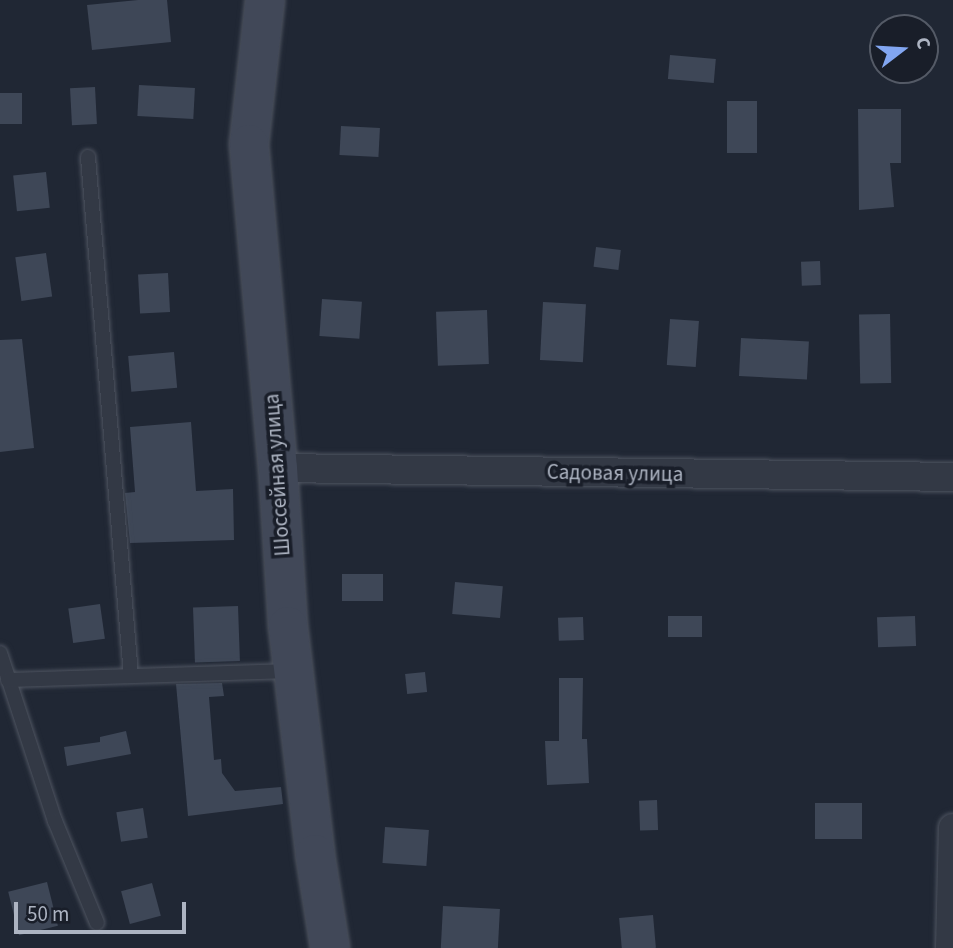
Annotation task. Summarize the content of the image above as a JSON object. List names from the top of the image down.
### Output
{
  "streets": {
    "main road": ["Шоссейная улица"],
    "street": ["Садовая улица"]
  },
  "crossings": [
    ["Садовая улица", "Шоссейная улица"]
  ],
  "scale_bar": "50 m",
  "north": "right"
}
